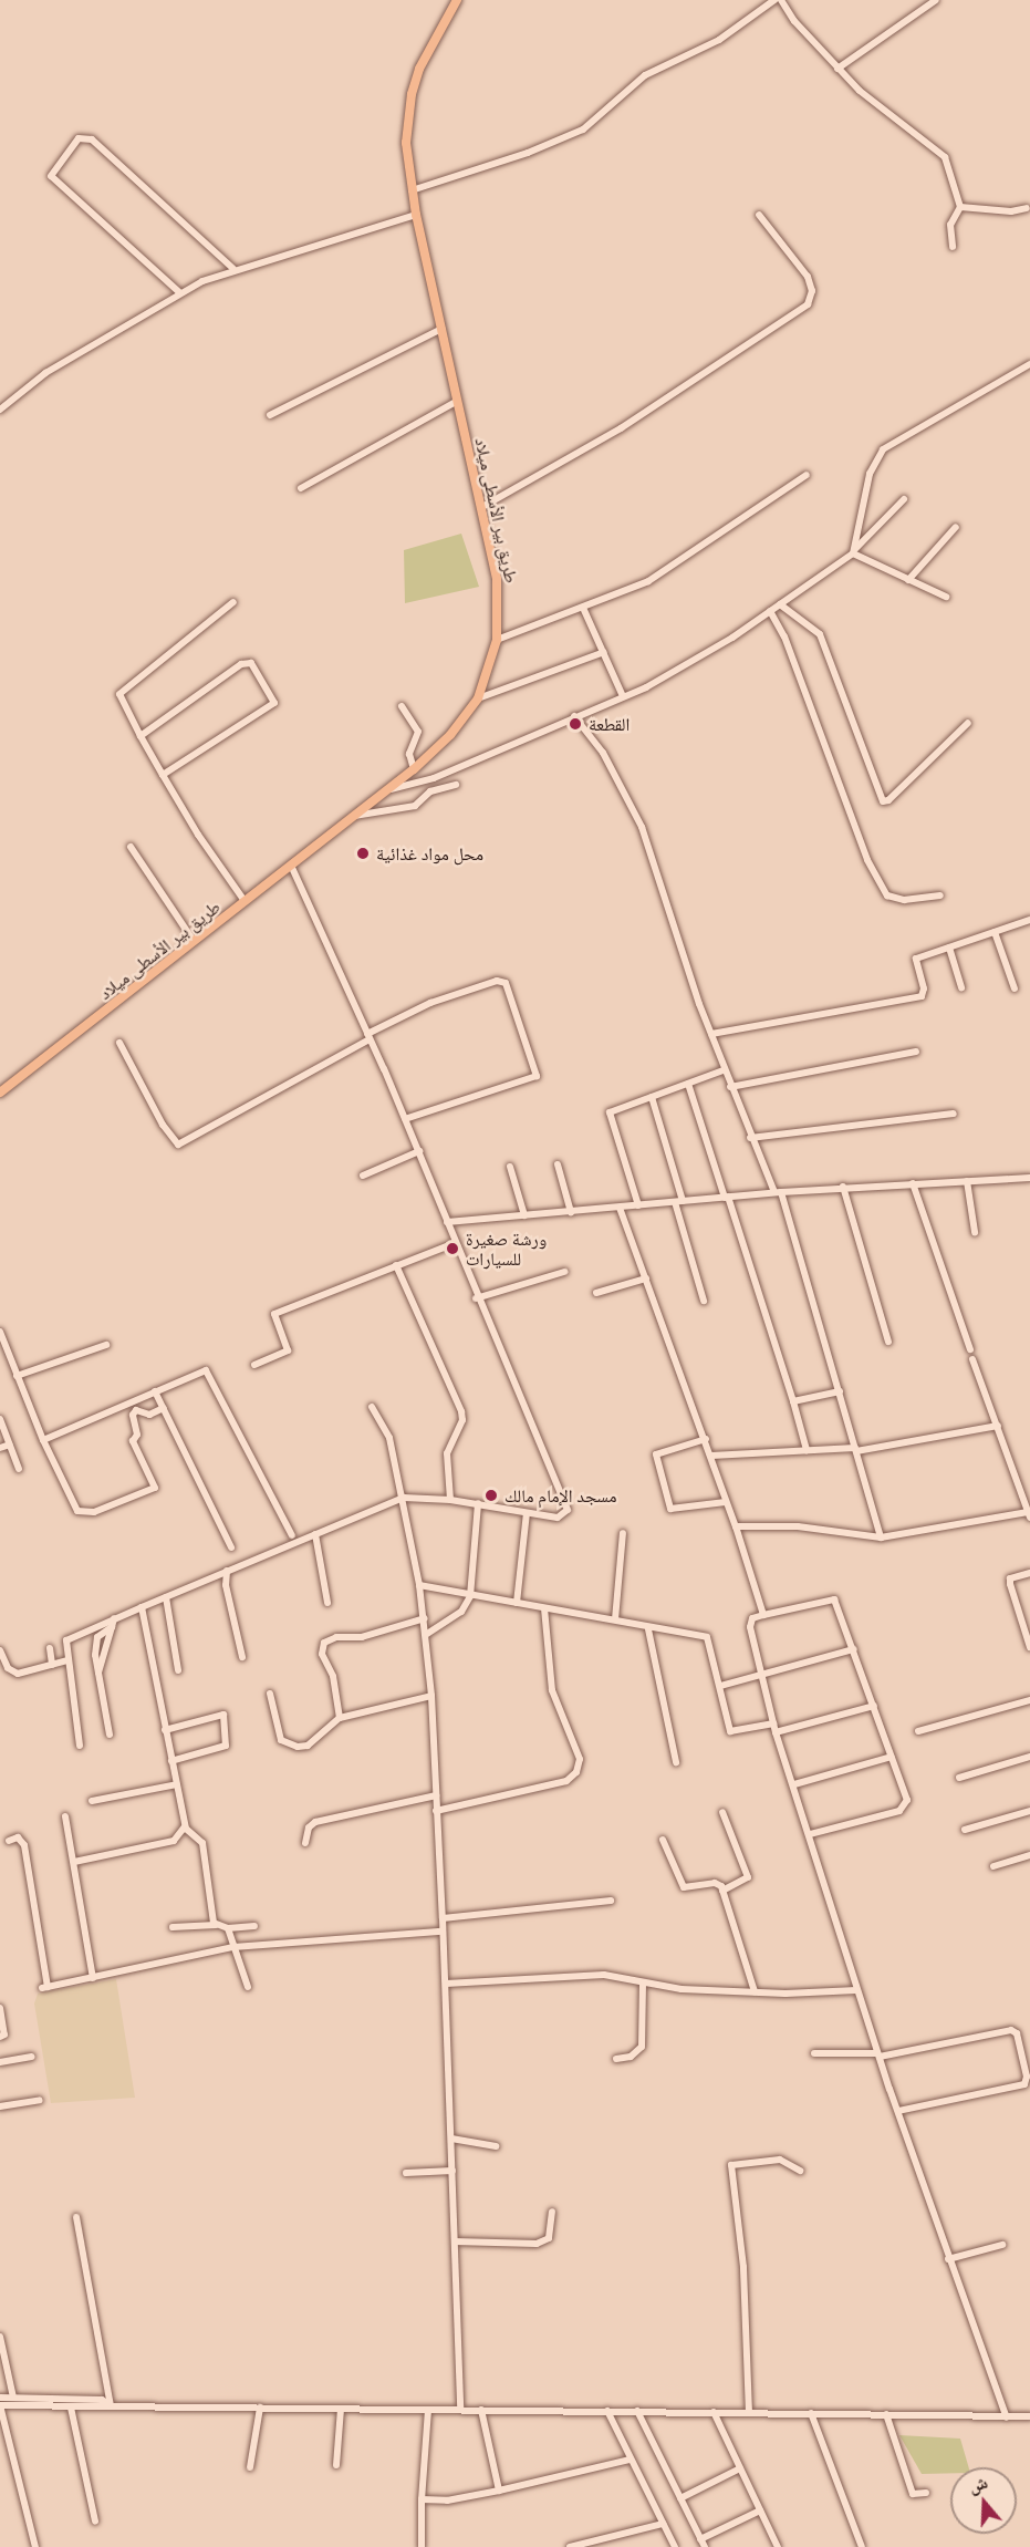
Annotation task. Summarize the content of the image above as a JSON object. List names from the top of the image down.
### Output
{
  "streets": {
    "main road": ["طريق بير الأسطى ميلاد"]
  },
  "places": [
    "القطعة",
    "محل مواد غذائية",
    "ورشة صغيرة للسيارات",
    "مسجد الإمام مالك"
  ],
  "north": "top"
}
